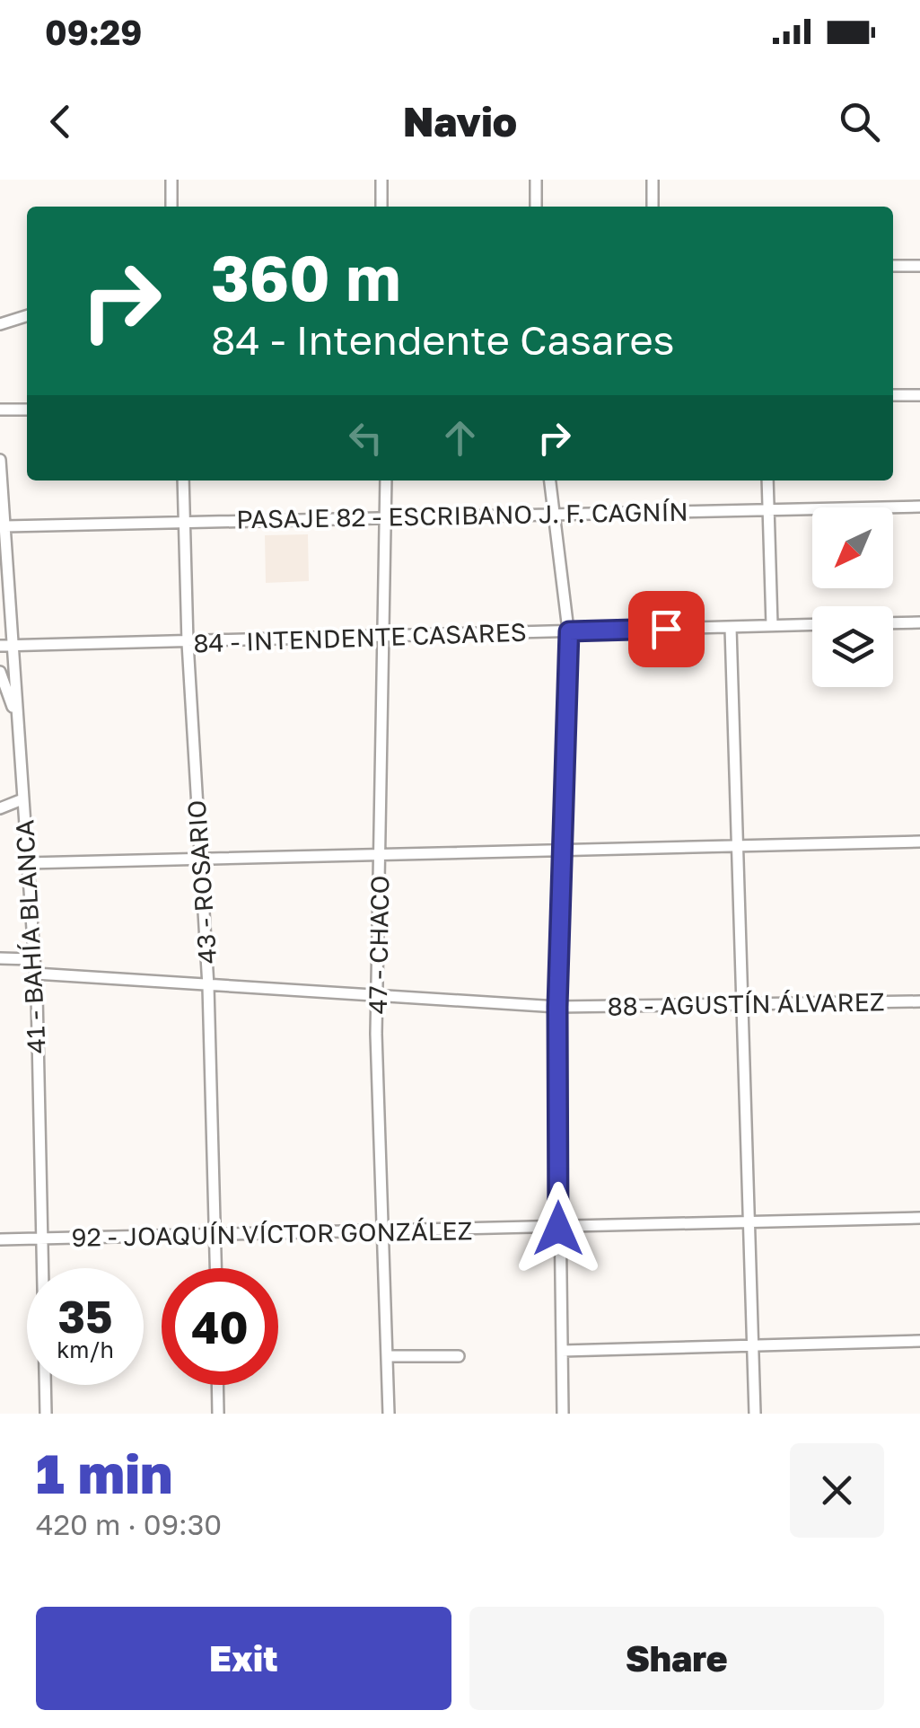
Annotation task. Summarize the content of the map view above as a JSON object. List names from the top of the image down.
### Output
{
  "streets": {
    "street": [
      "PASAJE 82 - ESCRIBANO J. F. CAGNÍN",
      "84 - INTENDENTE CASARES",
      "43 - ROSARIO",
      "41 - BAHÍA BLANCA",
      "47 - CHACO",
      "88 - AGUSTÍN ÁLVAREZ",
      "92 - JOAQUÍN VÍCTOR GONZÁLEZ"
    ]
  },
  "crossings": [
    ["PASAJE 82 - ESCRIBANO J. F. CAGNÍN", "43 - ROSARIO"],
    ["PASAJE 82 - ESCRIBANO J. F. CAGNÍN", "41 - BAHÍA BLANCA"],
    ["PASAJE 82 - ESCRIBANO J. F. CAGNÍN", "47 - CHACO"],
    ["84 - INTENDENTE CASARES", "43 - ROSARIO"],
    ["84 - INTENDENTE CASARES", "41 - BAHÍA BLANCA"],
    ["84 - INTENDENTE CASARES", "47 - CHACO"],
    ["43 - ROSARIO", "88 - AGUSTÍN ÁLVAREZ"],
    ["43 - ROSARIO", "92 - JOAQUÍN VÍCTOR GONZÁLEZ"],
    ["41 - BAHÍA BLANCA", "88 - AGUSTÍN ÁLVAREZ"],
    ["41 - BAHÍA BLANCA", "92 - JOAQUÍN VÍCTOR GONZÁLEZ"],
    ["47 - CHACO", "88 - AGUSTÍN ÁLVAREZ"],
    ["47 - CHACO", "92 - JOAQUÍN VÍCTOR GONZÁLEZ"]
  ],
  "north": "bottom left",
  "page": {
    "status": "09:29",
    "header": "Navio",
    "turn": ["360 m", "84 - Intendente Casares"],
    "speed": "35 km/h",
    "limit": "40",
    "heading": ["1 min", "420 m · 09:30"],
    "buttons": ["Exit", "Share"]
  }
}
